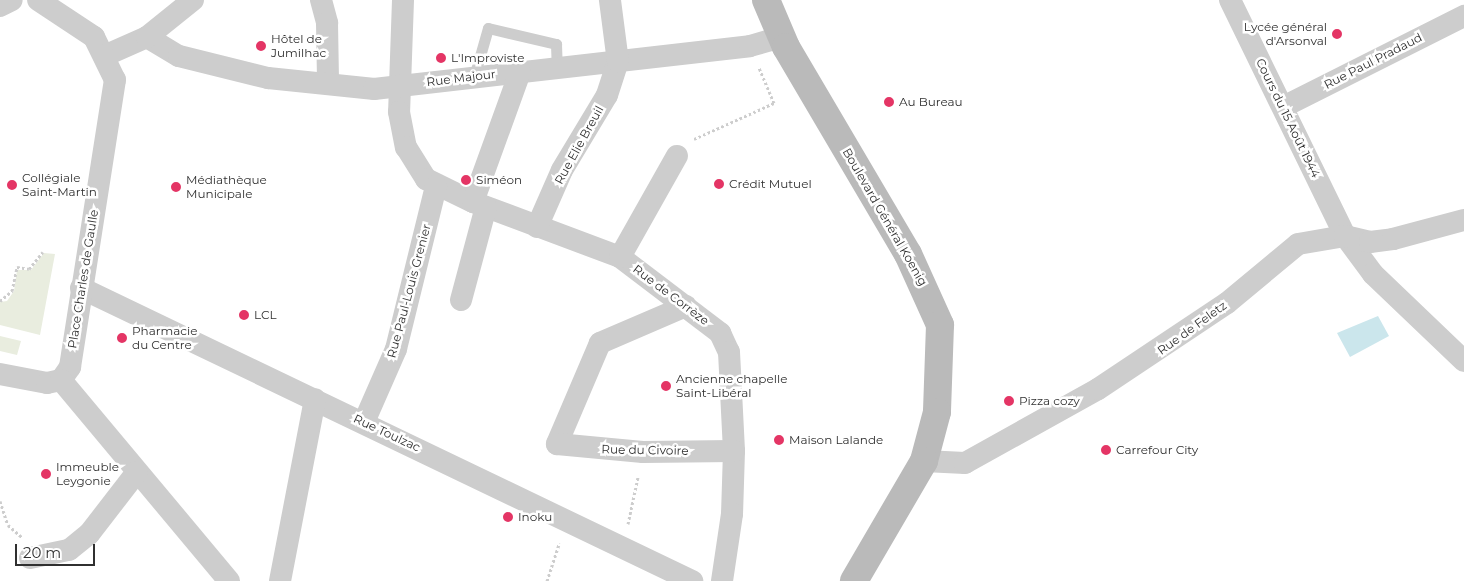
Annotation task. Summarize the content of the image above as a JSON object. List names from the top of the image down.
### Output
{
  "streets": {
    "main road": ["Boulevard Général Koenig"],
    "street": [
      "Rue Paul Pradaud",
      "Rue Majour",
      "Cours du 15 Août 1944",
      "Rue Elie Breuil",
      "Place Charles de Gaulle",
      "Rue Paul-Louis Grenier",
      "Rue de Corrèze",
      "Rue de Feletz",
      "Rue Toulzac",
      "Rue du Civoire"
    ]
  },
  "crossings": [
    ["Rue Paul Pradaud", "Cours du 15 Août 1944"],
    ["Rue Majour", "Rue Elie Breuil"],
    ["Rue Majour", "Boulevard Général Koenig"],
    ["Rue Majour", "Rue de Corrèze"],
    ["Cours du 15 Août 1944", "Rue de Feletz"],
    ["Rue Elie Breuil", "Rue de Corrèze"],
    ["Boulevard Général Koenig", "Rue de Feletz"],
    ["Place Charles de Gaulle", "Rue Toulzac"],
    ["Rue Paul-Louis Grenier", "Rue de Corrèze"],
    ["Rue Paul-Louis Grenier", "Rue Toulzac"],
    ["Rue de Corrèze", "Rue du Civoire"]
  ],
  "places": [
    "Lycée général d'Arsonval",
    "Hôtel de Jumilhac",
    "L'Improviste",
    "Au Bureau",
    "Siméon",
    "Crédit Mutuel",
    "Collégiale Saint-Martin",
    "Médiathèque Municipale",
    "LCL",
    "Pharmacie du Centre",
    "Ancienne chapelle Saint-Libéral",
    "Pizza cozy",
    "Maison Lalande",
    "Carrefour City",
    "Immeuble Leygonie",
    "Inoku"
  ],
  "scale_bar": "20 m"
}
